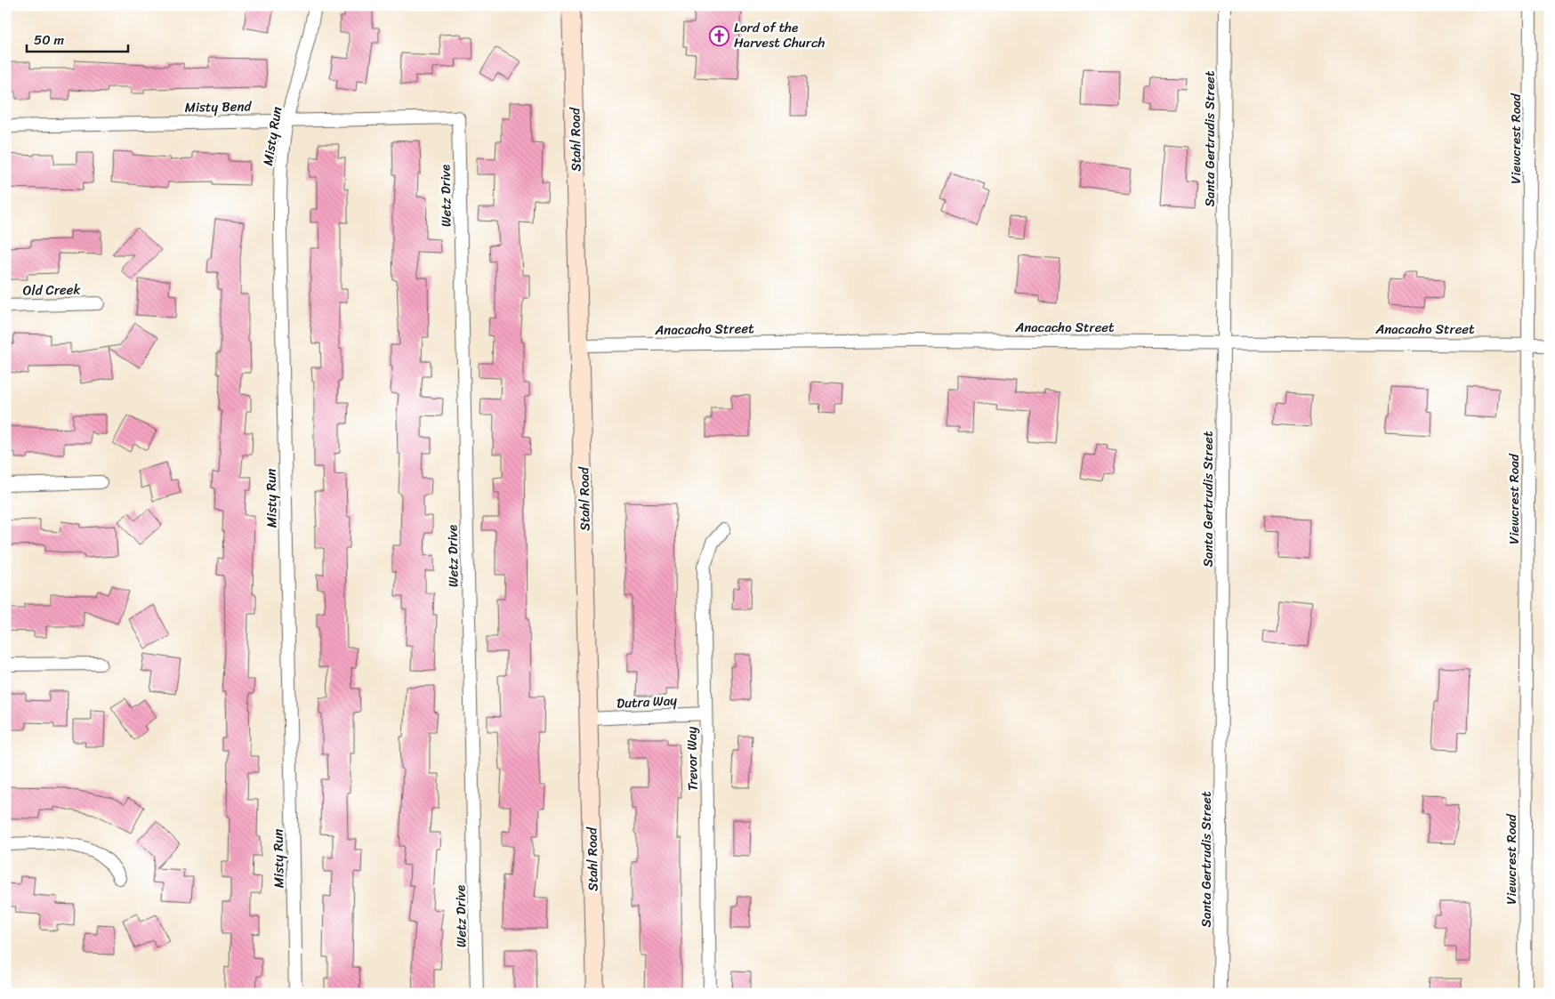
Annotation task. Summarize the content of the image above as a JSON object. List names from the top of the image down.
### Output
{
  "streets": {
    "street": [
      "Misty Bend",
      "Misty Run",
      "Santa Gertrudis Street",
      "Viewcrest Road",
      "Stahl Road",
      "Wetz Drive",
      "Old Creek",
      "Anacacho Street",
      "Dutra Way",
      "Trevor Way"
    ]
  },
  "crossings": [
    ["Misty Bend", "Misty Run"],
    ["Misty Bend", "Wetz Drive"],
    ["Santa Gertrudis Street", "Anacacho Street"],
    ["Viewcrest Road", "Anacacho Street"],
    ["Stahl Road", "Anacacho Street"],
    ["Stahl Road", "Dutra Way"],
    ["Dutra Way", "Trevor Way"]
  ],
  "places": {
    "church": ["Lord of the Harvest Church"]
  },
  "scale_bar": "50 m"
}
